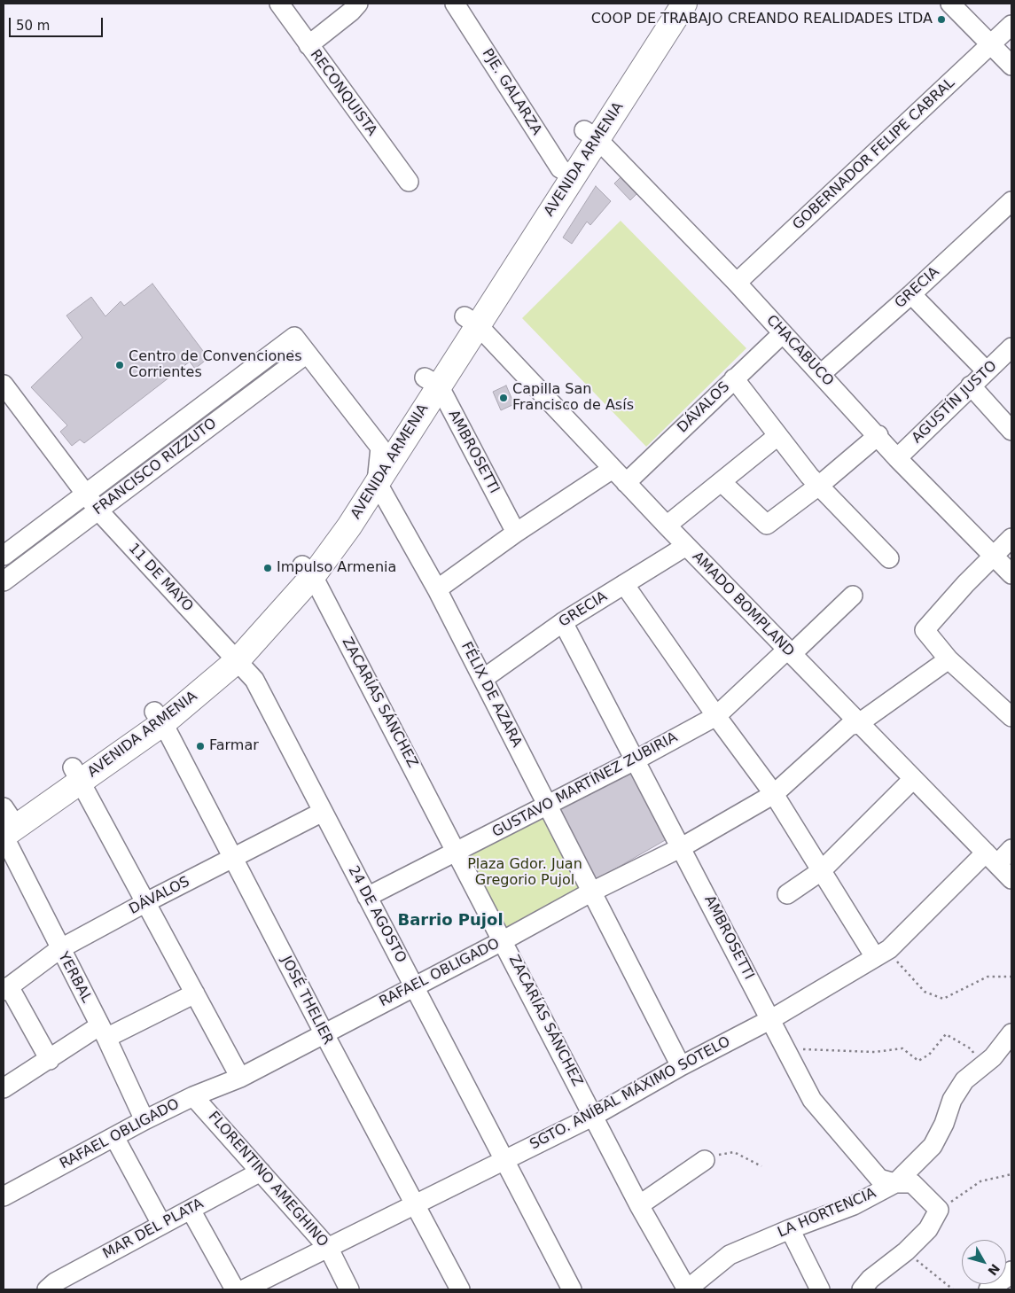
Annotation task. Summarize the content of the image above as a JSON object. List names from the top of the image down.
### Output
{
  "streets": {
    "main road": ["AVENIDA ARMENIA"],
    "street": [
      "PJE. GALARZA",
      "RECONQUISTA",
      "GOBERNADOR FELIPE CABRAL",
      "GRECIA",
      "CHACABUCO",
      "AGUSTÍN JUSTO",
      "DÁVALOS",
      "AMBROSETTI",
      "FRANCISCO RIZZUTO",
      "11 DE MAYO",
      "AMADO BOMPLAND",
      "FÉLIX DE AZARA",
      "ZACARÍAS SÁNCHEZ",
      "GUSTAVO MARTÍNEZ ZUBIRIA",
      "24 DE AGOSTO",
      "RAFAEL OBLIGADO",
      "YERBAL",
      "JOSÉ THELIER",
      "SGTO. ANÍBAL MÁXIMO SOTELO",
      "FLORENTINO AMEGHINO",
      "LA HORTENCIA",
      "MAR DEL PLATA"
    ]
  },
  "crossings": [
    ["PJE. GALARZA", "AVENIDA ARMENIA"],
    ["GOBERNADOR FELIPE CABRAL", "CHACABUCO"],
    ["AVENIDA ARMENIA", "CHACABUCO"],
    ["AVENIDA ARMENIA", "AMBROSETTI"],
    ["AVENIDA ARMENIA", "11 DE MAYO"],
    ["AVENIDA ARMENIA", "AMADO BOMPLAND"],
    ["AVENIDA ARMENIA", "FÉLIX DE AZARA"],
    ["AVENIDA ARMENIA", "ZACARÍAS SÁNCHEZ"],
    ["AVENIDA ARMENIA", "24 DE AGOSTO"],
    ["AVENIDA ARMENIA", "YERBAL"],
    ["AVENIDA ARMENIA", "JOSÉ THELIER"],
    ["GRECIA", "CHACABUCO"],
    ["GRECIA", "AMBROSETTI"],
    ["GRECIA", "AMADO BOMPLAND"],
    ["GRECIA", "FÉLIX DE AZARA"],
    ["CHACABUCO", "AGUSTÍN JUSTO"],
    ["CHACABUCO", "DÁVALOS"],
    ["DÁVALOS", "AMADO BOMPLAND"],
    ["DÁVALOS", "24 DE AGOSTO"],
    ["DÁVALOS", "YERBAL"],
    ["DÁVALOS", "JOSÉ THELIER"],
    ["AMBROSETTI", "GUSTAVO MARTÍNEZ ZUBIRIA"],
    ["AMBROSETTI", "RAFAEL OBLIGADO"],
    ["AMBROSETTI", "SGTO. ANÍBAL MÁXIMO SOTELO"],
    ["AMBROSETTI", "LA HORTENCIA"],
    ["FRANCISCO RIZZUTO", "11 DE MAYO"],
    ["11 DE MAYO", "24 DE AGOSTO"],
    ["AMADO BOMPLAND", "GUSTAVO MARTÍNEZ ZUBIRIA"],
    ["AMADO BOMPLAND", "RAFAEL OBLIGADO"],
    ["AMADO BOMPLAND", "SGTO. ANÍBAL MÁXIMO SOTELO"],
    ["FÉLIX DE AZARA", "GUSTAVO MARTÍNEZ ZUBIRIA"],
    ["FÉLIX DE AZARA", "RAFAEL OBLIGADO"],
    ["FÉLIX DE AZARA", "SGTO. ANÍBAL MÁXIMO SOTELO"],
    ["ZACARÍAS SÁNCHEZ", "GUSTAVO MARTÍNEZ ZUBIRIA"],
    ["ZACARÍAS SÁNCHEZ", "RAFAEL OBLIGADO"],
    ["ZACARÍAS SÁNCHEZ", "SGTO. ANÍBAL MÁXIMO SOTELO"],
    ["ZACARÍAS SÁNCHEZ", "LA HORTENCIA"],
    ["GUSTAVO MARTÍNEZ ZUBIRIA", "24 DE AGOSTO"],
    ["24 DE AGOSTO", "RAFAEL OBLIGADO"],
    ["24 DE AGOSTO", "SGTO. ANÍBAL MÁXIMO SOTELO"],
    ["RAFAEL OBLIGADO", "YERBAL"],
    ["RAFAEL OBLIGADO", "JOSÉ THELIER"],
    ["RAFAEL OBLIGADO", "FLORENTINO AMEGHINO"],
    ["JOSÉ THELIER", "SGTO. ANÍBAL MÁXIMO SOTELO"],
    ["SGTO. ANÍBAL MÁXIMO SOTELO", "FLORENTINO AMEGHINO"],
    ["FLORENTINO AMEGHINO", "MAR DEL PLATA"]
  ],
  "districts": ["Barrio Pujol"],
  "parks": ["Plaza Gdor. Juan Gregorio Pujol"],
  "places": [
    "COOP DE TRABAJO CREANDO REALIDADES LTDA",
    "Centro de Convenciones Corrientes",
    "Capilla San Francisco de Asís",
    "Impulso Armenia",
    "Farmar"
  ],
  "scale_bar": "50 m",
  "north": "bottom right"
}
